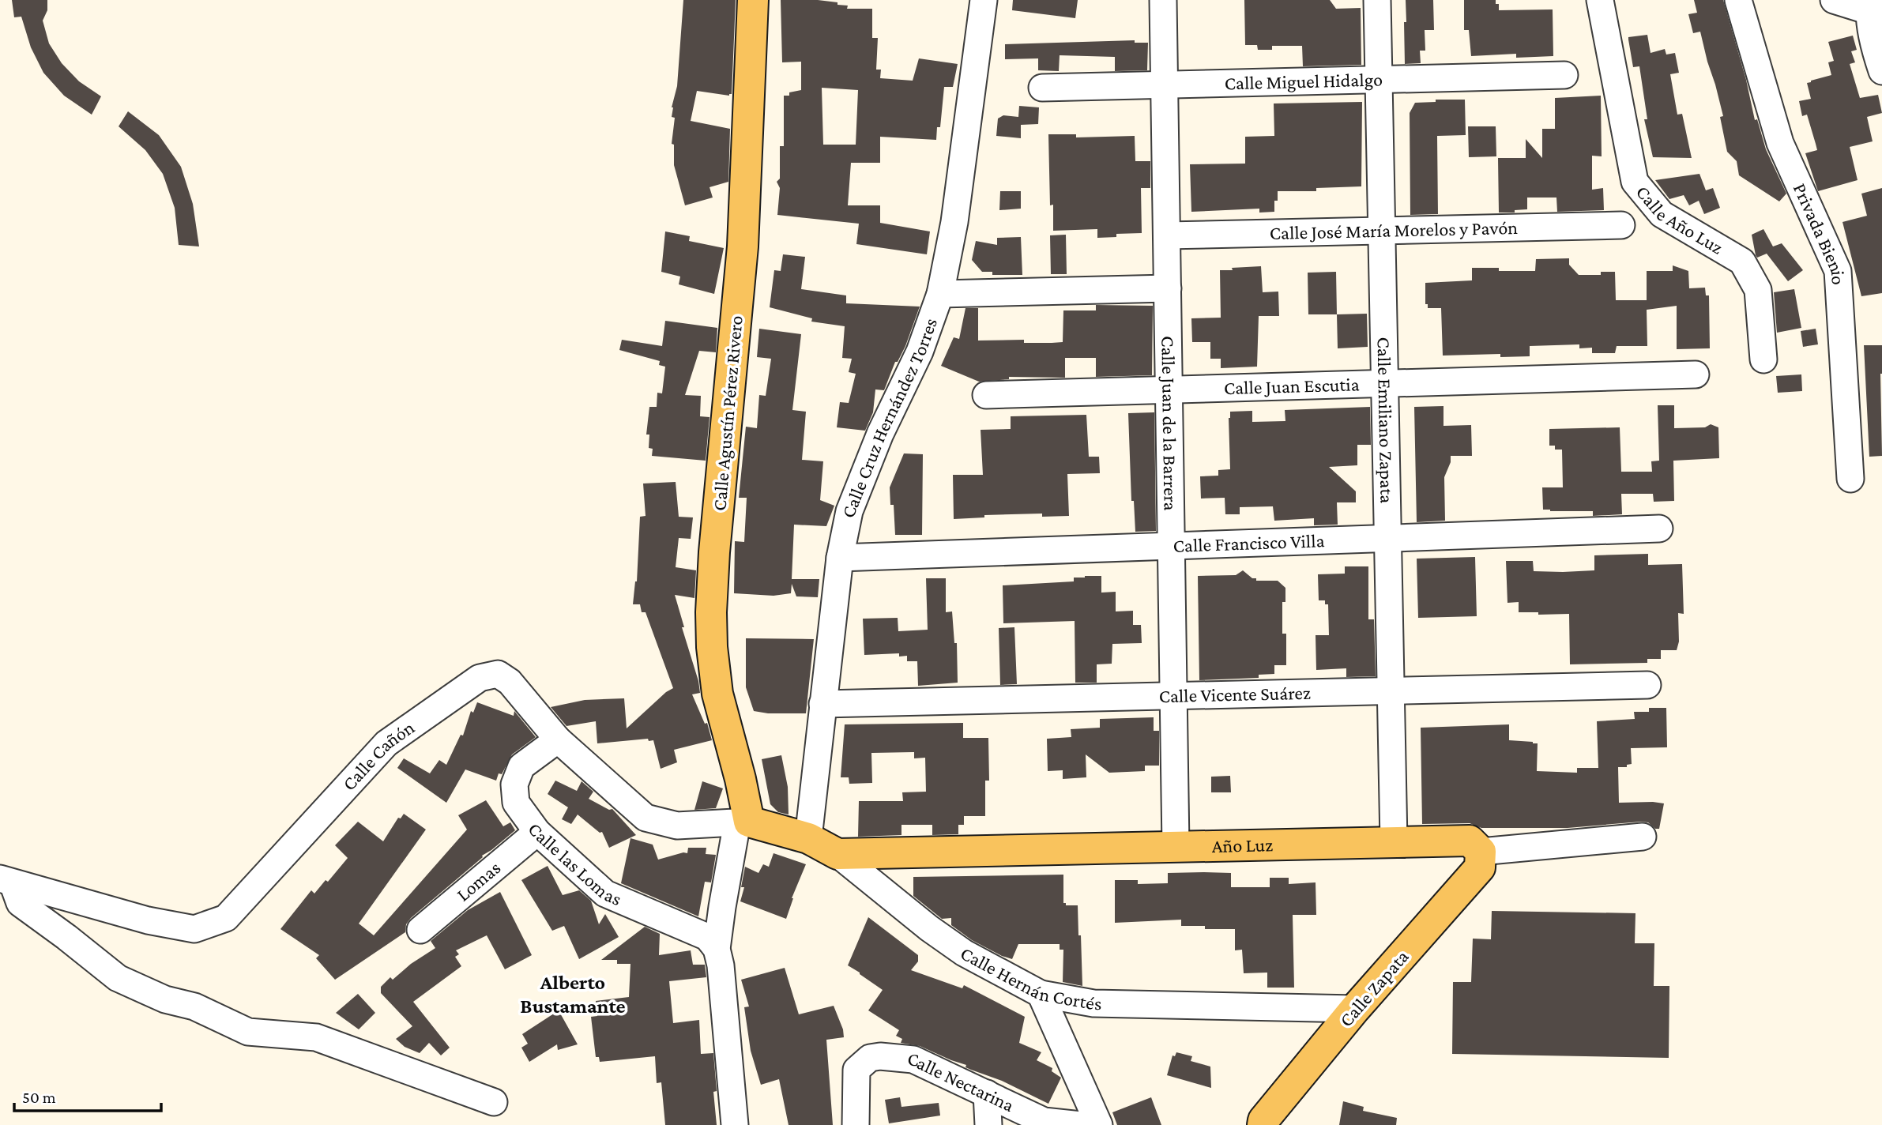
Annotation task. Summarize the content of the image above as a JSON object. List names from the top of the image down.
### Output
{
  "streets": {
    "main road": [
      "Calle Agustín Pérez Rivero",
      "Año Luz",
      "Calle Hernán Cortés",
      "Calle Zapata"
    ],
    "street": [
      "Calle Miguel Hidalgo",
      "Calle Año Luz",
      "Calle José María Morelos y Pavón",
      "Privada Bienio",
      "Calle Juan Escutia",
      "Calle Cruz Hernández Torres",
      "Calle Emiliano Zapata",
      "Calle Juan de la Barrera",
      "Calle Francisco Villa",
      "Calle Vicente Suárez",
      "Calle Cañón",
      "Calle las Lomas",
      "Lomas",
      "Calle Nectarina"
    ]
  },
  "crossings": [
    ["Calle Miguel Hidalgo", "Calle Emiliano Zapata"],
    ["Calle Miguel Hidalgo", "Calle Juan de la Barrera"],
    ["Calle José María Morelos y Pavón", "Calle Emiliano Zapata"],
    ["Calle José María Morelos y Pavón", "Calle Juan de la Barrera"],
    ["Calle Juan Escutia", "Calle Emiliano Zapata"],
    ["Calle Juan Escutia", "Calle Juan de la Barrera"],
    ["Calle Agustín Pérez Rivero", "Calle Cañón"],
    ["Calle Agustín Pérez Rivero", "Calle las Lomas"],
    ["Calle Agustín Pérez Rivero", "Calle Hernán Cortés"],
    ["Calle Cruz Hernández Torres", "Calle Francisco Villa"],
    ["Calle Cruz Hernández Torres", "Calle Vicente Suárez"],
    ["Calle Cruz Hernández Torres", "Calle Hernán Cortés"],
    ["Calle Emiliano Zapata", "Calle Francisco Villa"],
    ["Calle Emiliano Zapata", "Calle Vicente Suárez"],
    ["Calle Emiliano Zapata", "Año Luz"],
    ["Calle Juan de la Barrera", "Calle Francisco Villa"],
    ["Calle Juan de la Barrera", "Calle Vicente Suárez"],
    ["Calle Juan de la Barrera", "Año Luz"],
    ["Calle Cañón", "Calle las Lomas"],
    ["Calle Cañón", "Calle Hernán Cortés"],
    ["Año Luz", "Calle Hernán Cortés"],
    ["Año Luz", "Calle Zapata"],
    ["Calle las Lomas", "Lomas"],
    ["Calle Hernán Cortés", "Calle Zapata"]
  ],
  "districts": ["Alberto Bustamante"],
  "scale_bar": "50 m"
}
